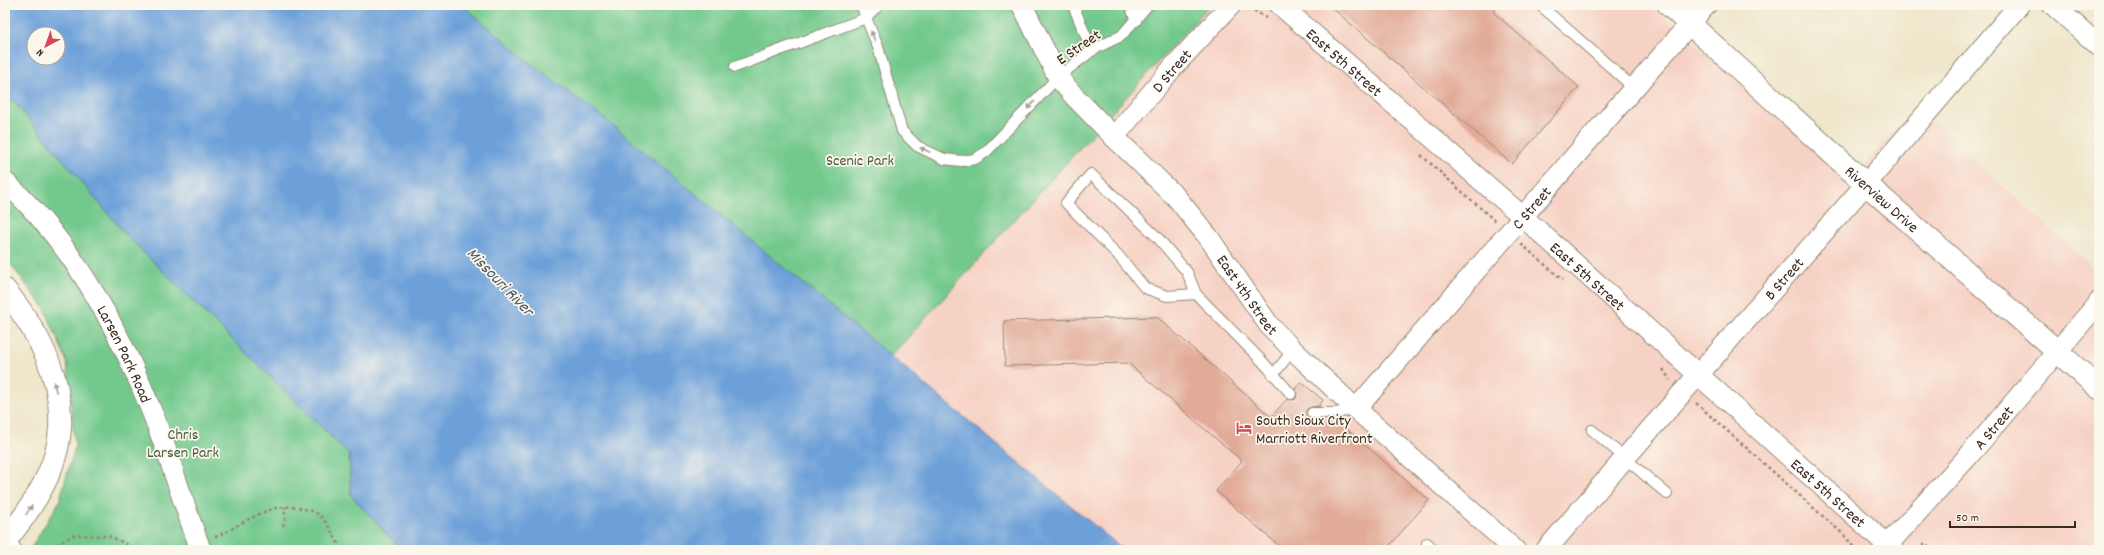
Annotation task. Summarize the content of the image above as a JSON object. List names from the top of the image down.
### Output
{
  "streets": {
    "main road": ["Riverview Drive"],
    "street": [
      "East 5th Street",
      "D Street",
      "C Street",
      "B Street",
      "East 4th Street",
      "Larsen Park Road",
      "A Street"
    ],
    "lane": ["E Street"]
  },
  "crossings": [
    ["E Street", "East 4th Street"],
    ["East 5th Street", "C Street"],
    ["East 5th Street", "B Street"],
    ["East 5th Street", "A Street"],
    ["D Street", "East 4th Street"],
    ["Riverview Drive", "C Street"],
    ["Riverview Drive", "B Street"],
    ["Riverview Drive", "A Street"],
    ["C Street", "East 4th Street"]
  ],
  "water": ["Missouri River"],
  "parks": ["Scenic Park", "Chris Larsen Park"],
  "places": {
    "hotel": ["South Sioux City Marriott Riverfront"]
  },
  "scale_bar": "50 m",
  "north": "bottom left"
}
